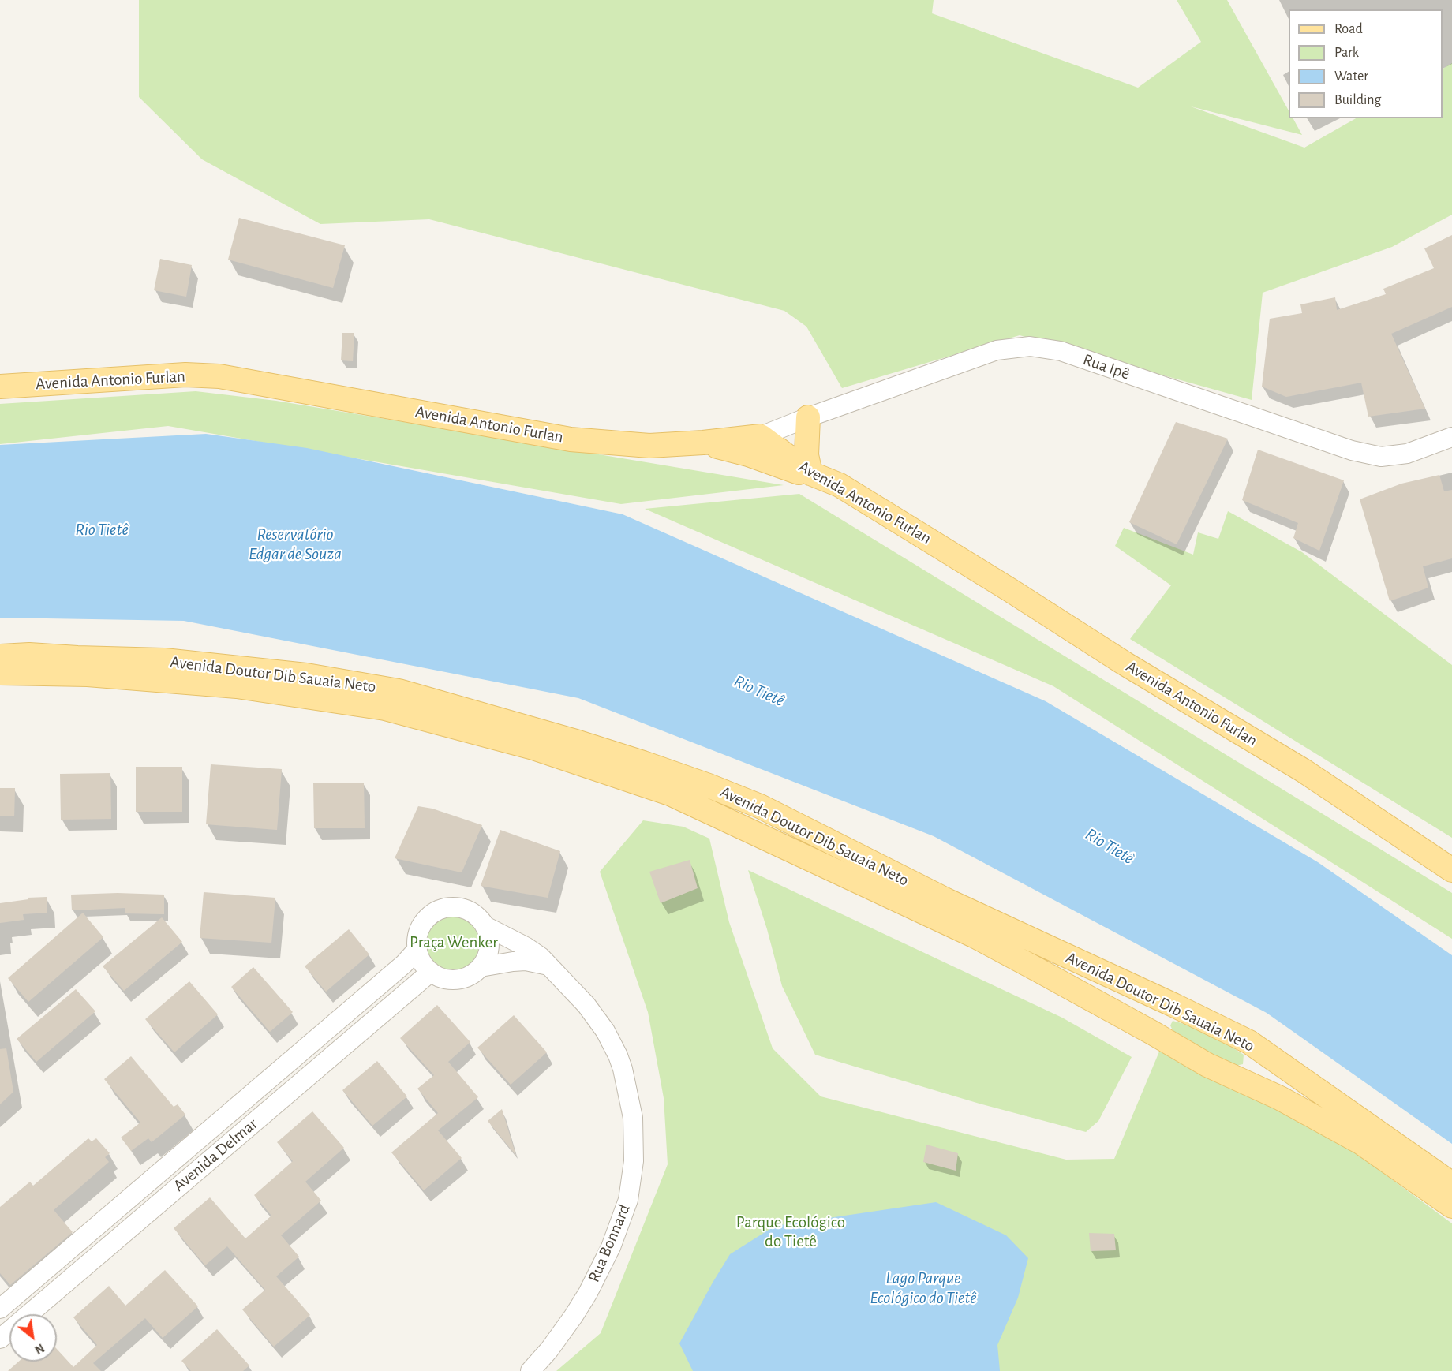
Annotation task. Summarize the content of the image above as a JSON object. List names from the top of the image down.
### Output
{
  "streets": {
    "main road": ["Avenida Antonio Furlan", "Avenida Doutor Dib Sauaia Neto"],
    "street": ["Rua Ipê", "Avenida Delmar", "Rua Bonnard"]
  },
  "crossings": [
    ["Rua Ipê", "Avenida Antonio Furlan"],
    ["Avenida Delmar", "Rua Bonnard"]
  ],
  "water": ["Rio Tietê", "Reservatório Edgar de Souza", "Lago Parque Ecológico do Tietê"],
  "parks": ["Praça Wenker", "Parque Ecológico do Tietê"],
  "legend": [
    "Road",
    "Park",
    "Water",
    "Building"
  ],
  "north": "bottom right"
}
